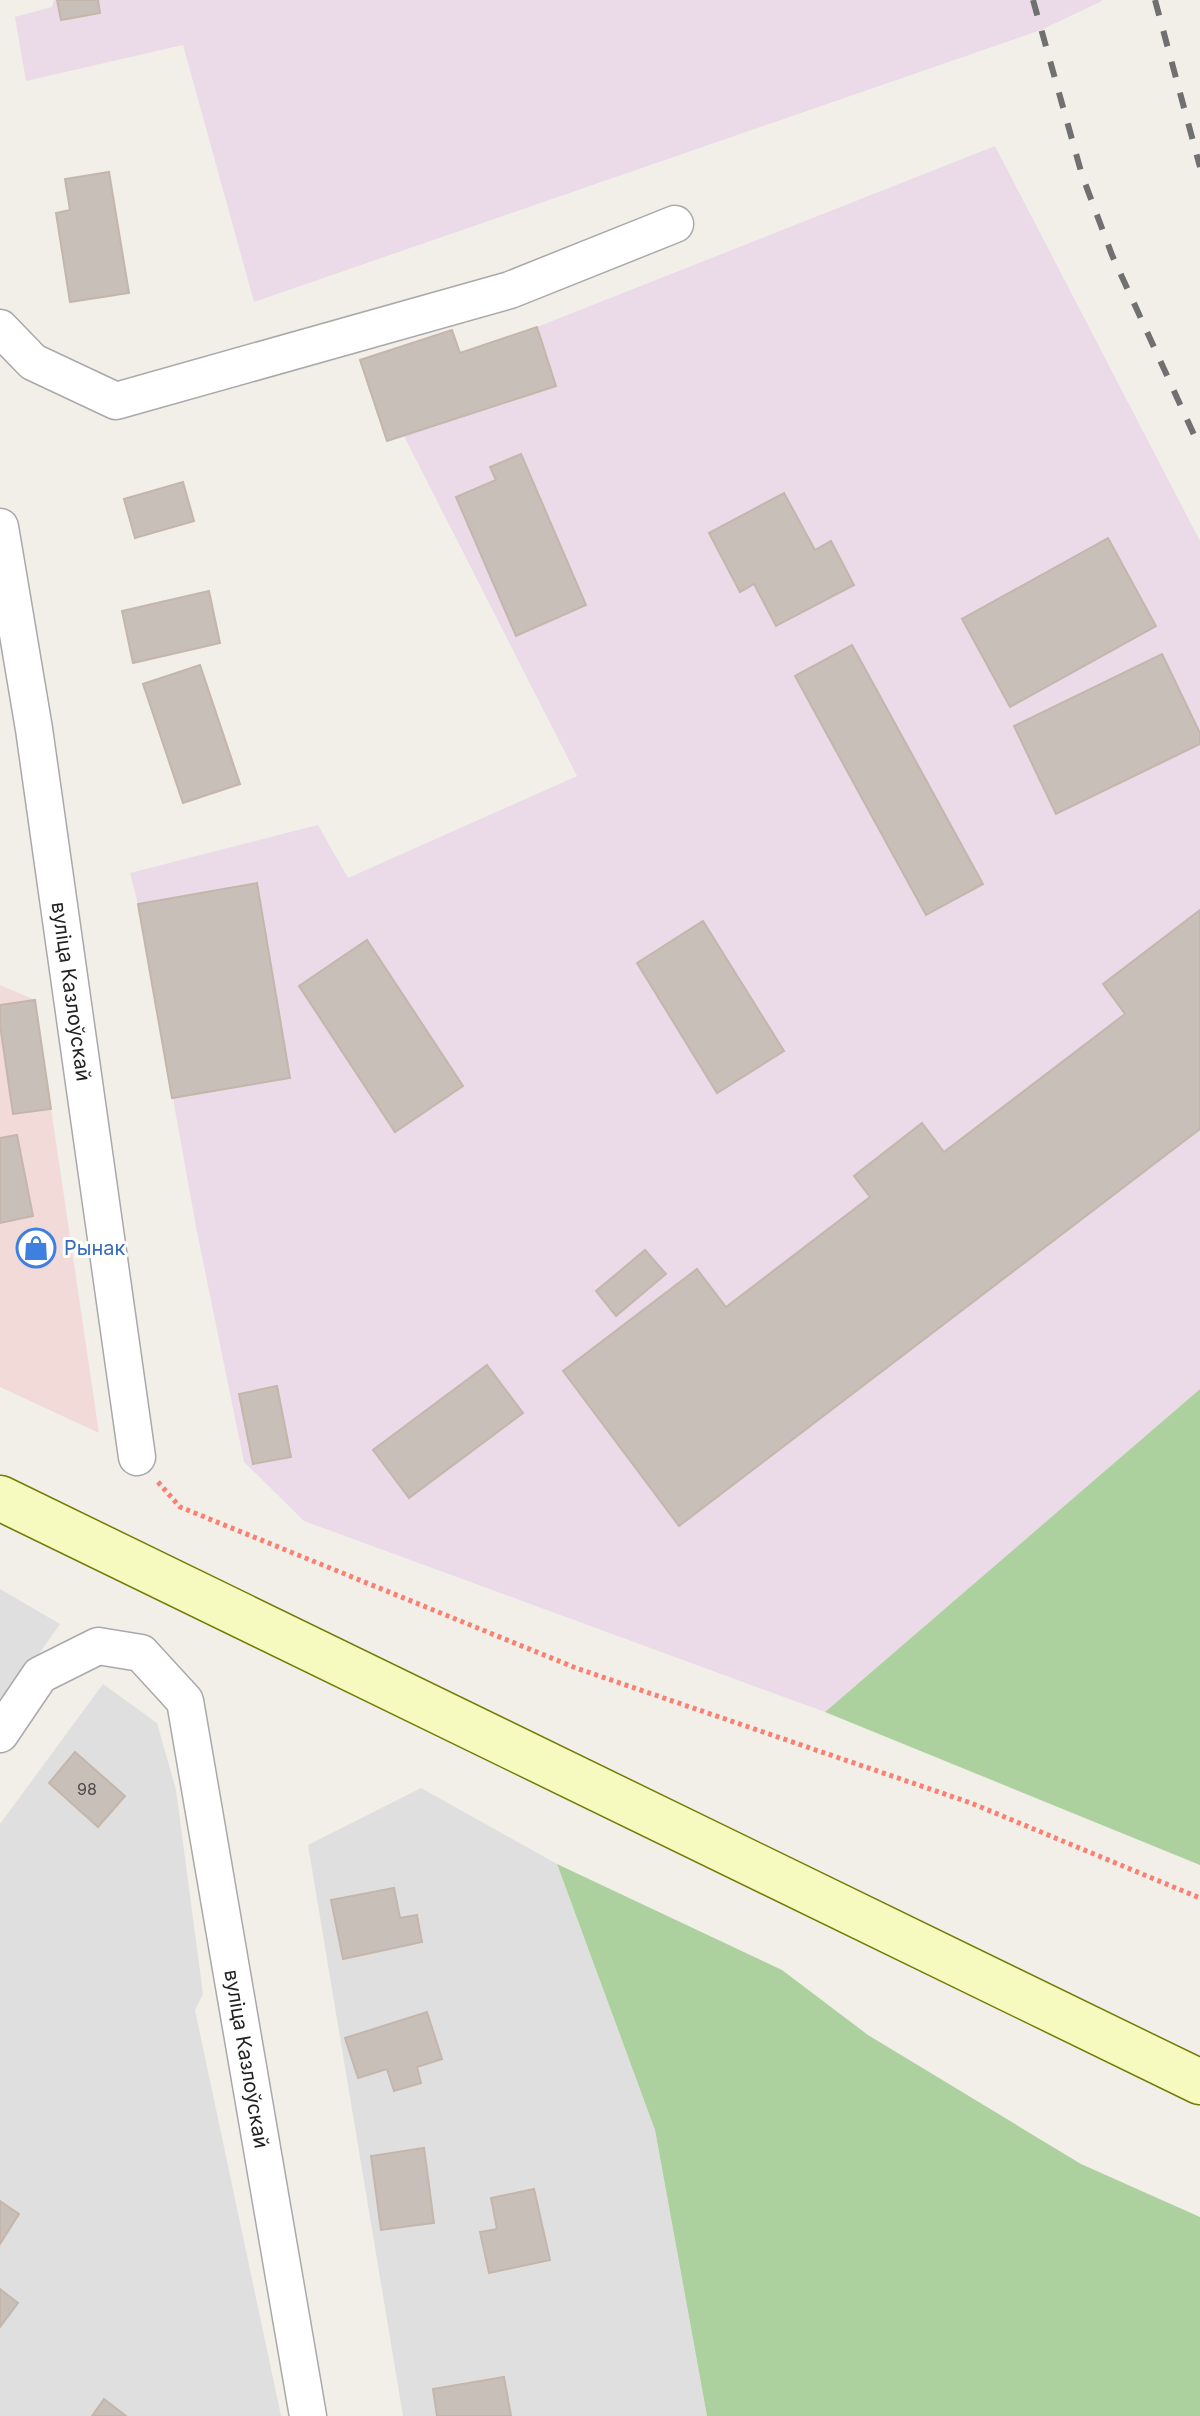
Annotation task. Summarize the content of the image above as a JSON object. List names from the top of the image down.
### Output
{
  "streets": {
    "street": ["вуліца Казлоўскай"]
  },
  "places": {
    "shop": ["Рынак"]
  },
  "house_numbers": ["98"]
}
